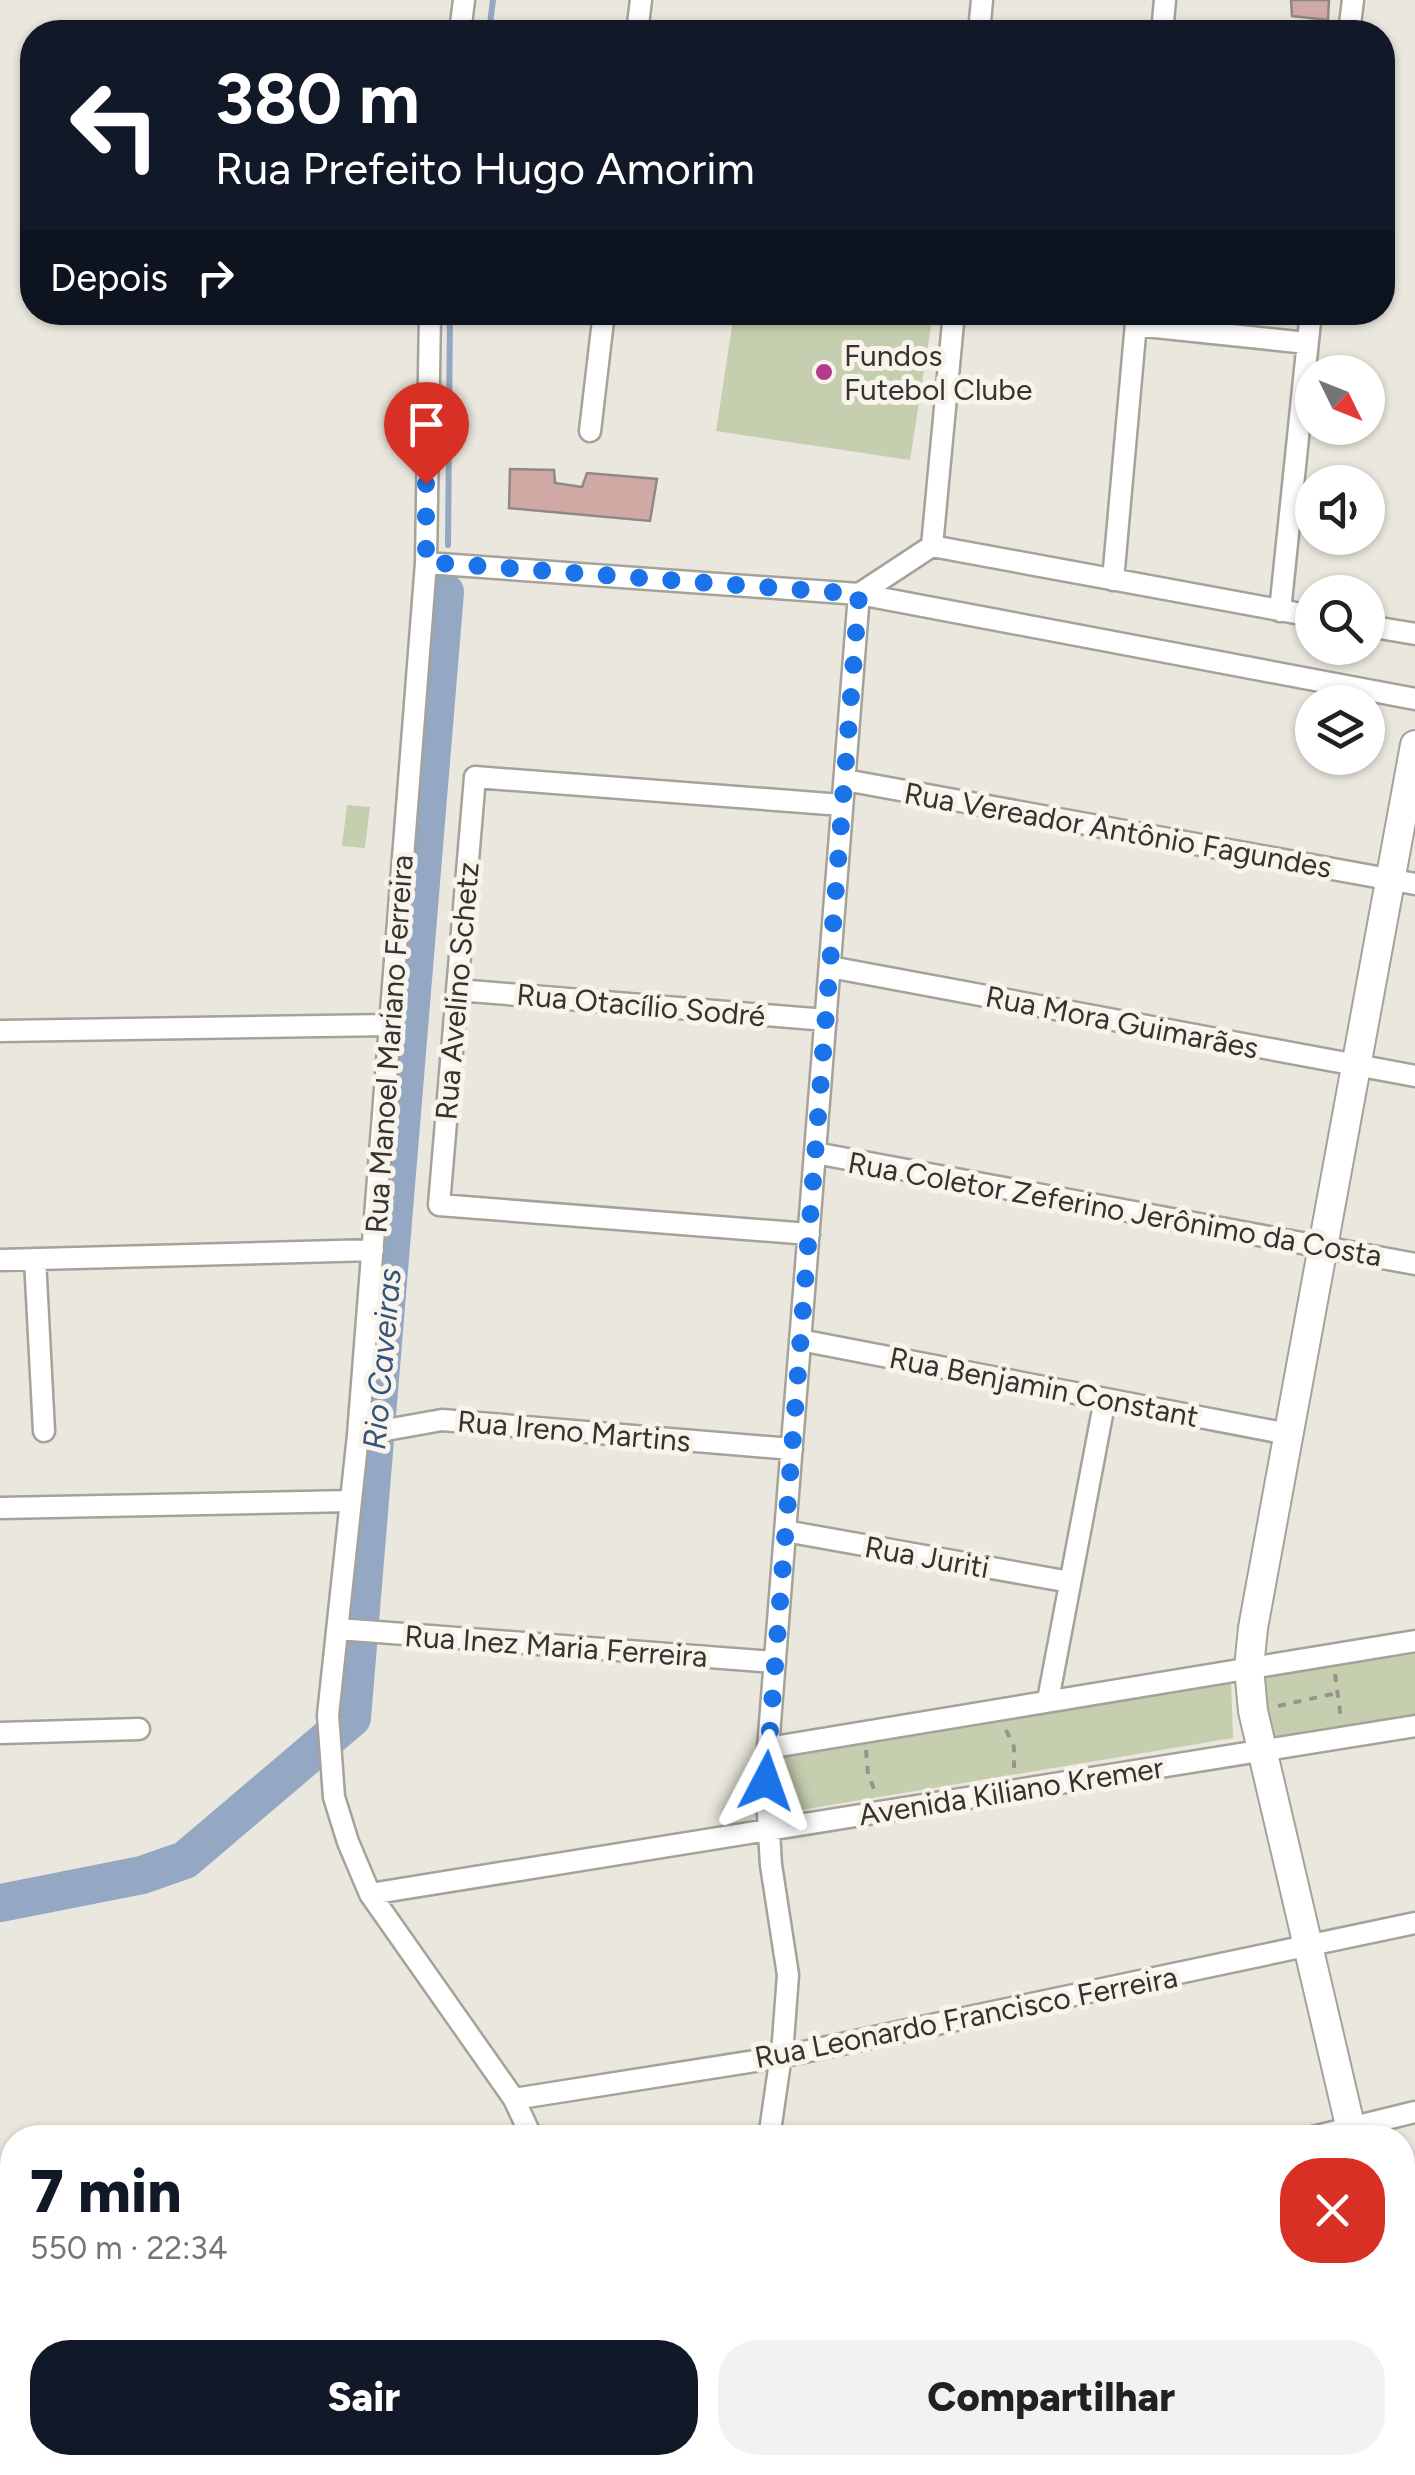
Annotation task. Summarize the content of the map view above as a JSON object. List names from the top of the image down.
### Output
{
  "streets": {
    "street": [
      "Rua Vereador Antônio Fagundes",
      "Rua Avelino Schetz",
      "Rua Otacílio Sodré",
      "Rua Mora Guimarães",
      "Rua Manoel Mariano Ferreira",
      "Rua Coletor Zeferino Jerônimo da Costa",
      "Rua Benjamin Constant",
      "Rua Ireno Martins",
      "Rua Juriti",
      "Rua Inez Maria Ferreira",
      "Avenida Kiliano Kremer",
      "Rua Leonardo Francisco Ferreira"
    ]
  },
  "crossings": [
    ["Rua Avelino Schetz", "Rua Otacílio Sodré"],
    ["Rua Manoel Mariano Ferreira", "Rua Ireno Martins"],
    ["Rua Manoel Mariano Ferreira", "Rua Inez Maria Ferreira"],
    ["Rua Manoel Mariano Ferreira", "Avenida Kiliano Kremer"],
    ["Rua Manoel Mariano Ferreira", "Rua Leonardo Francisco Ferreira"]
  ],
  "water": ["Rio Caveiras"],
  "places": ["Fundos Futebol Clube"],
  "north": "bottom right",
  "page": {
    "turn": ["380 m", "Rua Prefeito Hugo Amorim"],
    "then": "Depois",
    "heading": ["7 min", "550 m · 22:34"],
    "buttons": ["Sair", "Compartilhar"]
  }
}
